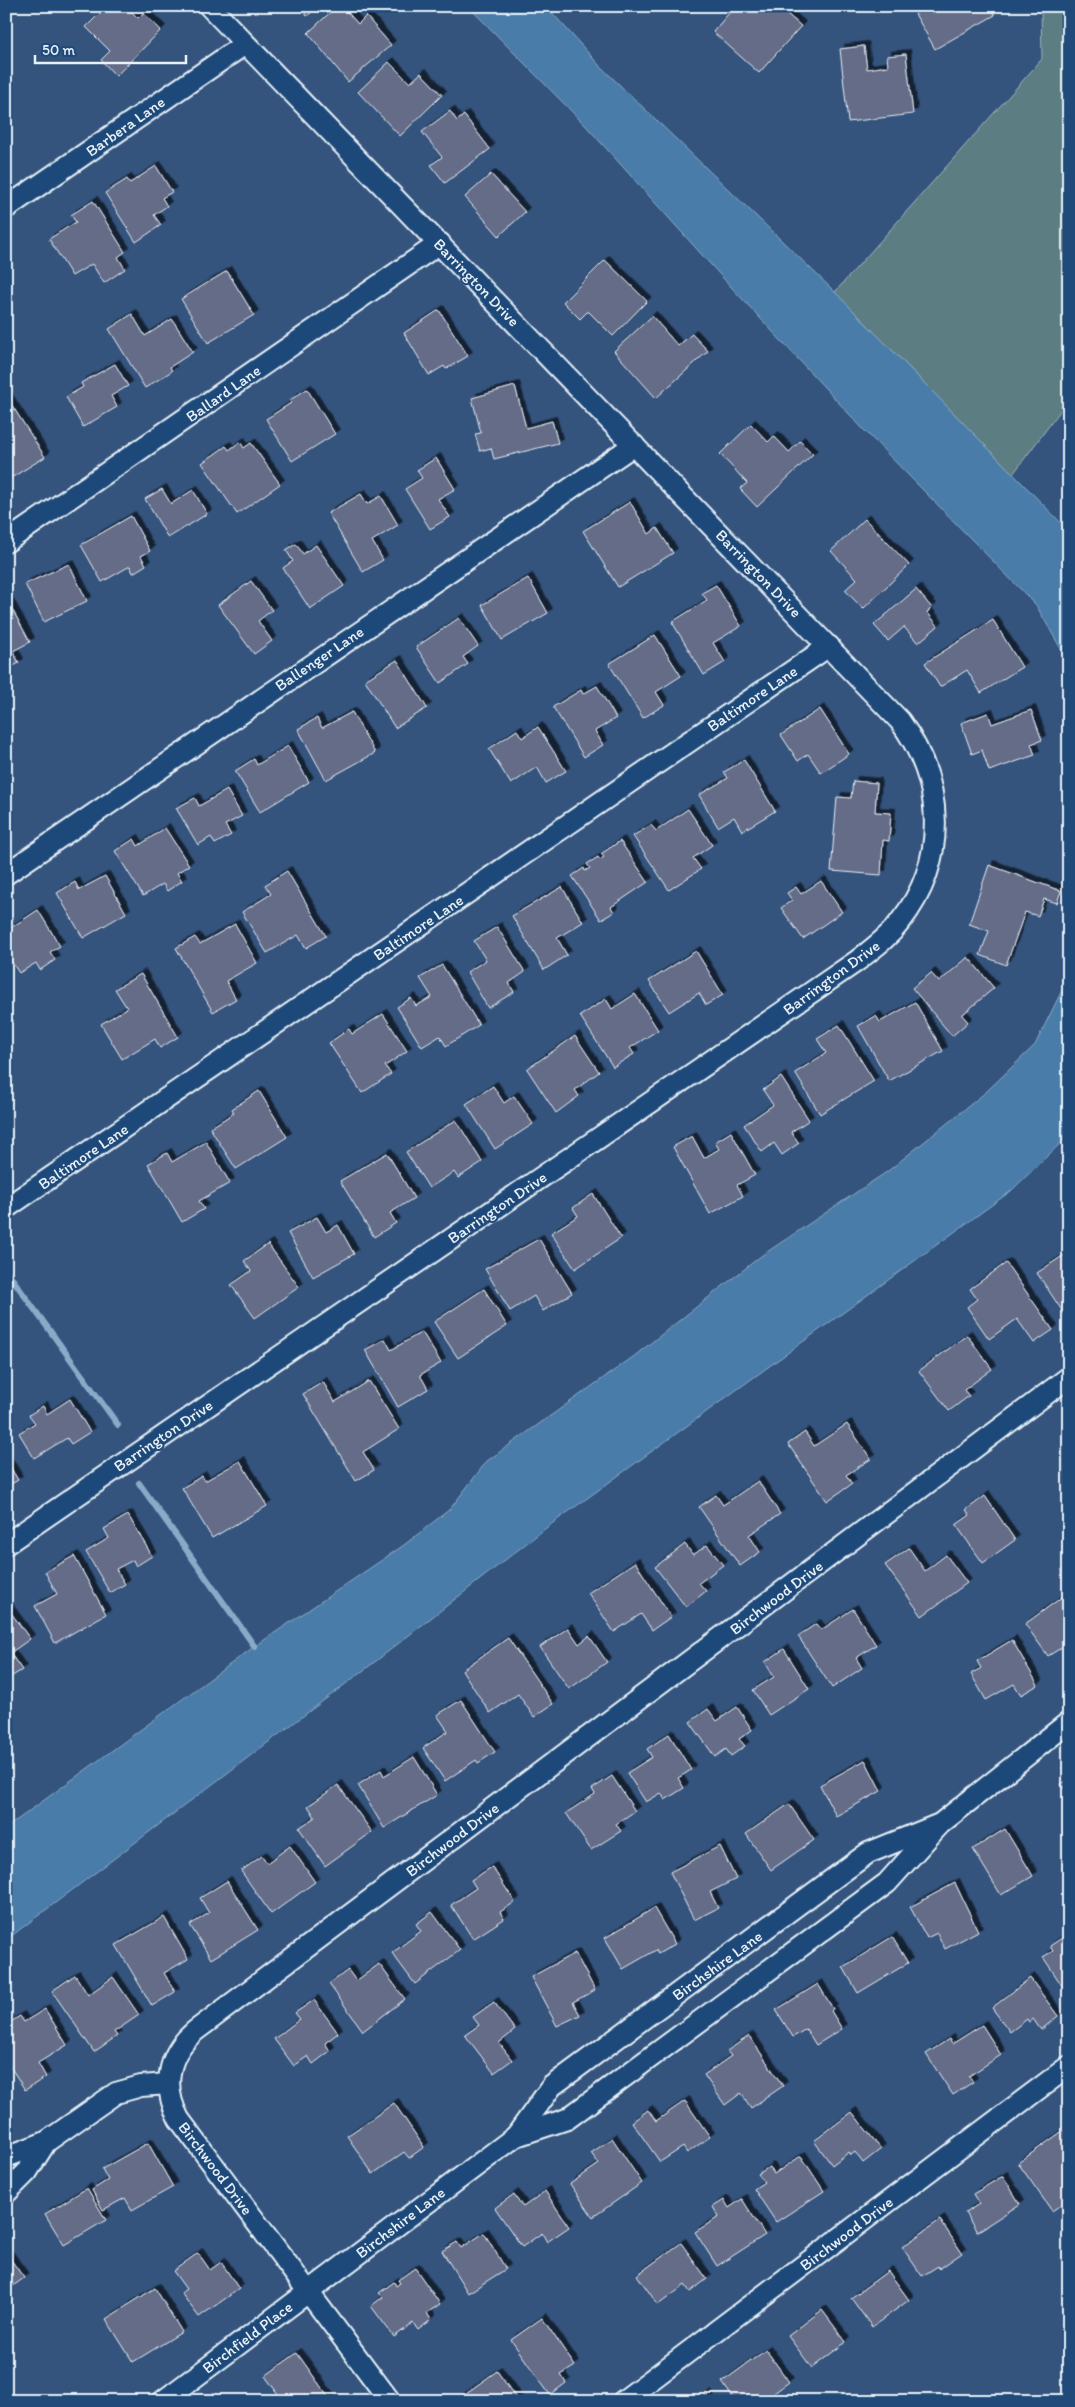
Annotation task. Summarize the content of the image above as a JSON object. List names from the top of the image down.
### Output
{
  "streets": {
    "street": [
      "Barbera Lane",
      "Barrington Drive",
      "Ballard Lane",
      "Ballenger Lane",
      "Baltimore Lane",
      "Birchwood Drive",
      "Birchshire Lane",
      "Birchfield Place"
    ]
  },
  "crossings": [
    ["Barbera Lane", "Barrington Drive"],
    ["Barrington Drive", "Ballard Lane"],
    ["Barrington Drive", "Ballenger Lane"],
    ["Barrington Drive", "Baltimore Lane"],
    ["Birchwood Drive", "Birchshire Lane"],
    ["Birchwood Drive", "Birchfield Place"],
    ["Birchshire Lane", "Birchfield Place"]
  ],
  "scale_bar": "50 m"
}
